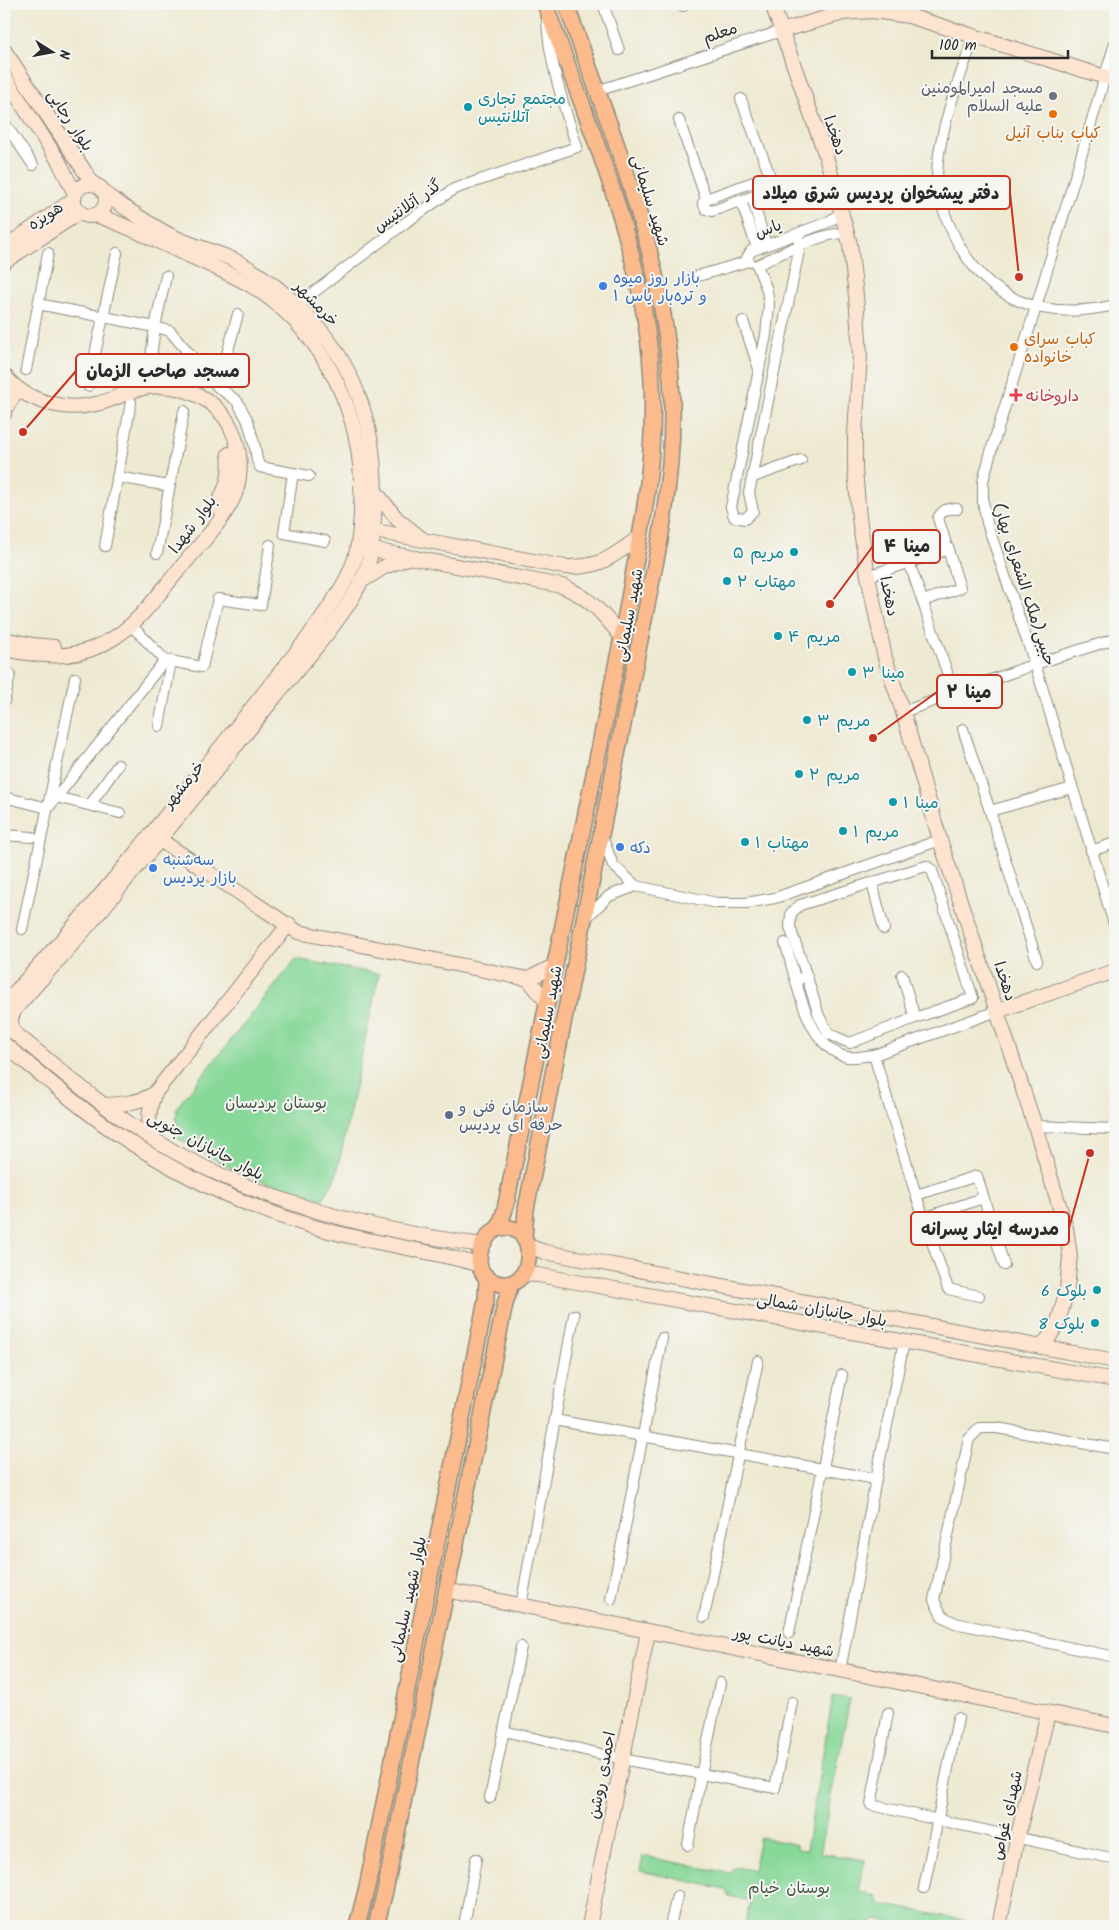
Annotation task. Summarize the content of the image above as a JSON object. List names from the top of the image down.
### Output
{
  "streets": {
    "main road": [
      "معلم",
      "بلوار رجایی",
      "دهخدا",
      "شهید سلیمانی",
      "هویزه",
      "خرمشهر",
      "بلوار شهدا",
      "بلوار جانبازان جنوبی",
      "بلوار جانبازان شمالی",
      "بلوار شهید سلیمانی",
      "شهید دیانت پور",
      "احمدی روشن",
      "شهدای غواص"
    ],
    "street": ["گذر آتلانتیس", "یاس", "حبیبی(ملک الشعرای بهار)"]
  },
  "crossings": [
    ["معلم", "دهخدا"],
    ["معلم", "شهید سلیمانی"],
    ["معلم", "حبیبی(ملک الشعرای بهار)"],
    ["بلوار رجایی", "هویزه"],
    ["بلوار رجایی", "خرمشهر"],
    ["دهخدا", "یاس"],
    ["دهخدا", "بلوار جانبازان شمالی"],
    ["شهید سلیمانی", "گذر آتلانتیس"],
    ["شهید سلیمانی", "بلوار جانبازان جنوبی"],
    ["شهید سلیمانی", "بلوار جانبازان شمالی"],
    ["شهید سلیمانی", "بلوار شهید سلیمانی"],
    ["گذر آتلانتیس", "خرمشهر"],
    ["هویزه", "خرمشهر"],
    ["بلوار جانبازان جنوبی", "بلوار جانبازان شمالی"],
    ["بلوار جانبازان جنوبی", "بلوار شهید سلیمانی"],
    ["بلوار جانبازان شمالی", "بلوار شهید سلیمانی"],
    ["شهید دیانت پور", "احمدی روشن"],
    ["شهید دیانت پور", "شهدای غواص"]
  ],
  "parks": ["بوستان پردیسان", "بوستان خیام"],
  "places": {
    "other": [
      "مسجد امیرالمومنین علیه السلام",
      "مجتمع تجاری آتلانتیس",
      "کباب بناب آنیل",
      "دفتر پیشخوان پردیس شرق میلاد",
      "بازار روز میوه و تره‌بار یاس ۱",
      "کباب سرای خانواده",
      "مسجد صاحب الزمان",
      "مریم ۵",
      "مهتاب ۲",
      "مینا ۴",
      "مریم ۴",
      "مینا ۳",
      "مریم ۳",
      "مینا ۲",
      "مریم ۲",
      "مینا ۱",
      "مریم ۱",
      "مهتاب ۱",
      "دکه",
      "سه‌شنبه بازار پردیس",
      "سازمان فنی و حرفه ای پردیس",
      "مدرسه ایثار پسرانه",
      "بلوک 6",
      "بلوک 8"
    ],
    "health": ["داروخانه"]
  },
  "scale_bar": "100 m",
  "north": "right"
}
